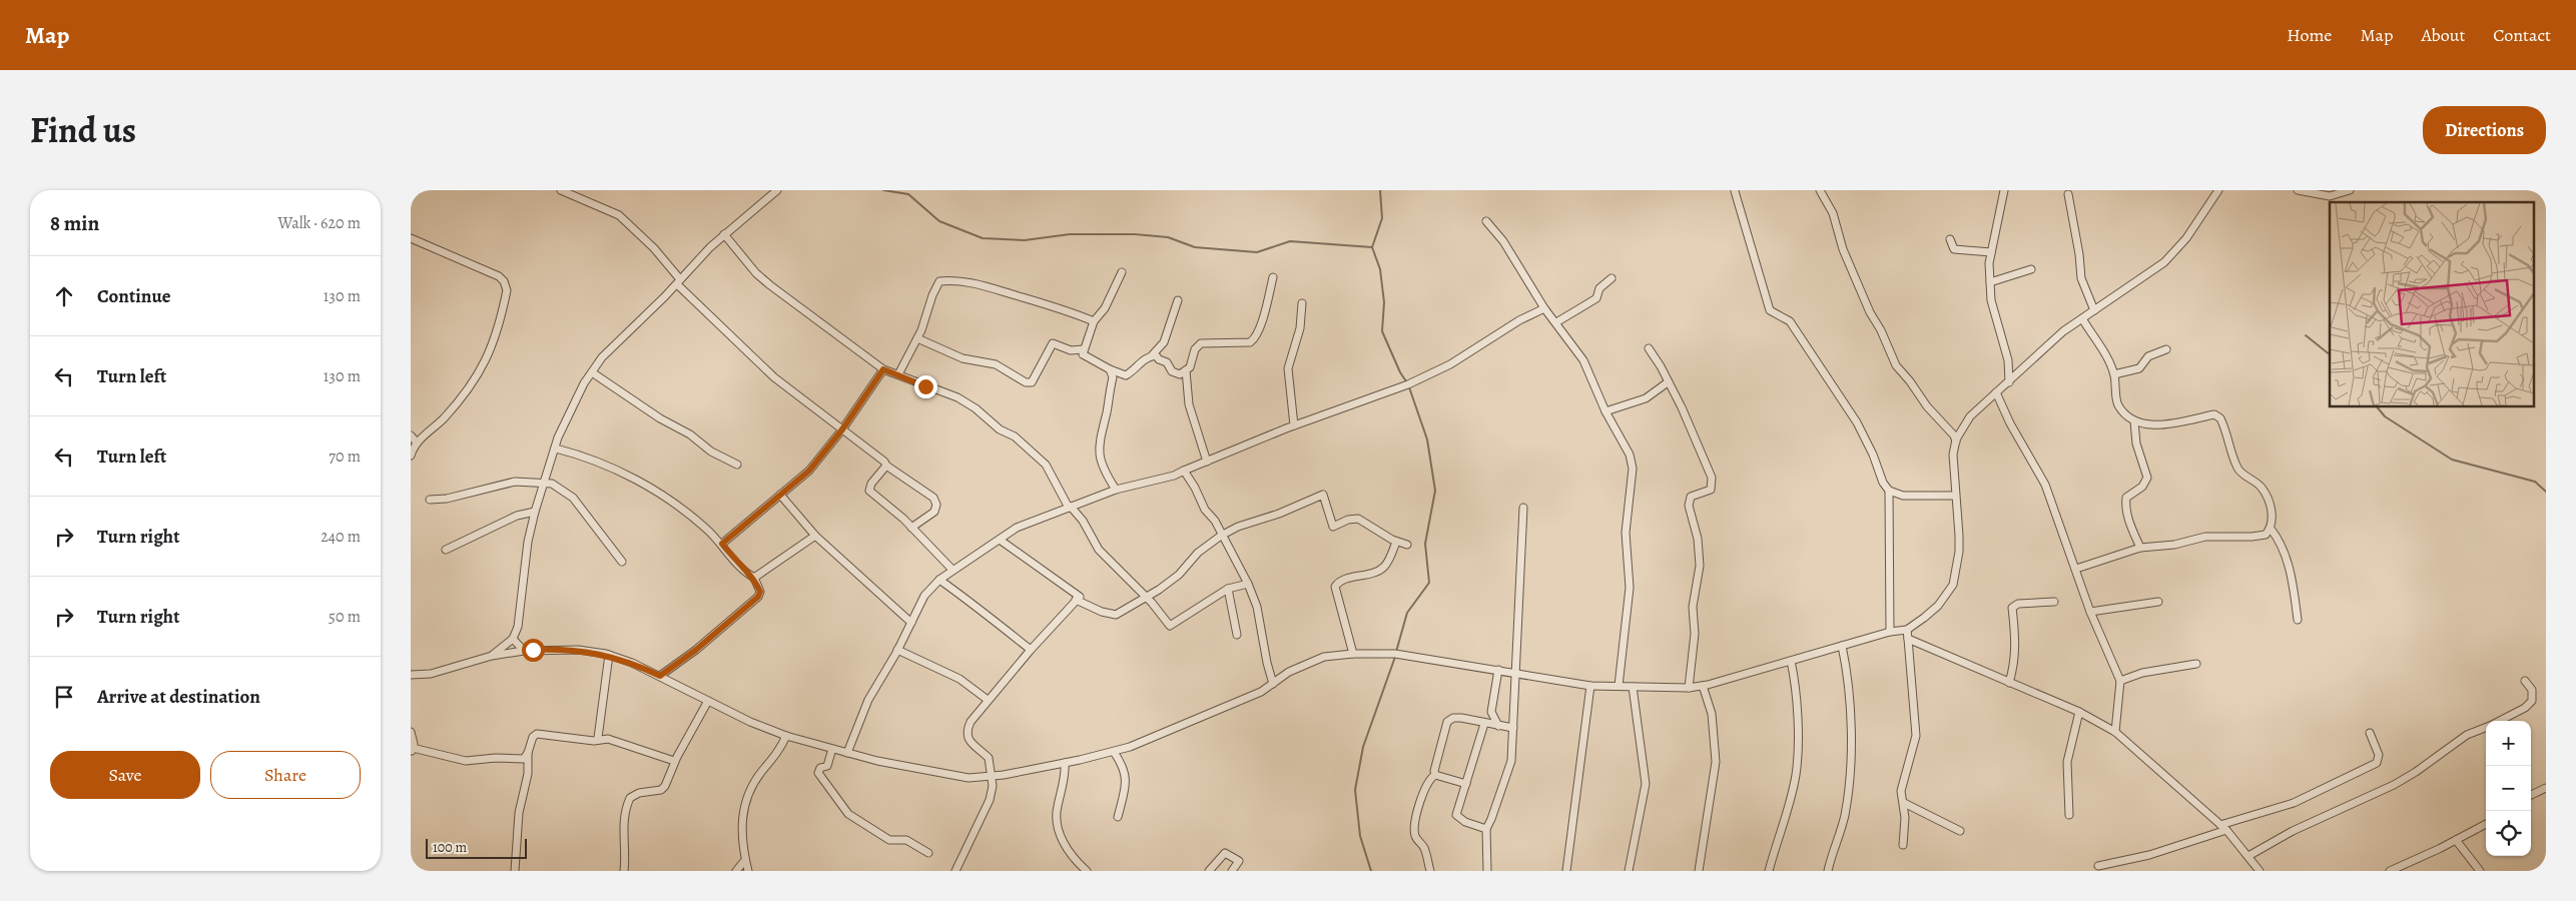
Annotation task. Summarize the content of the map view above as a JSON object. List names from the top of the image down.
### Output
{
  "scale_bar": "100 m",
  "page": {
    "header": "Map",
    "nav": [
      "Home",
      "Map",
      "About",
      "Contact"
    ],
    "title": "Find us",
    "buttons": [
      "Directions",
      ["Save", "Share"]
    ],
    "heading": ["8 min", "Walk · 620 m"],
    "list": [
      ["Continue", "130 m"],
      ["Turn left", "130 m"],
      ["Turn left", "70 m"],
      ["Turn right", "240 m"],
      ["Turn right", "50 m"],
      "Arrive at destination"
    ],
    "map_buttons": ["+", "−"],
    "scale": "100 m"
  }
}
